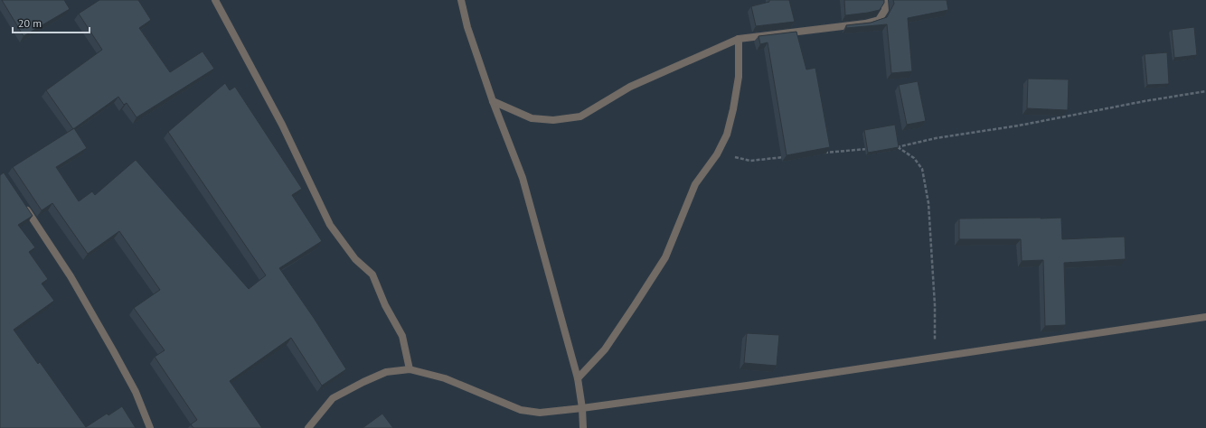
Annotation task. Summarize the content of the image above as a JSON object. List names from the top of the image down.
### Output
{
  "scale_bar": "20 m"
}
